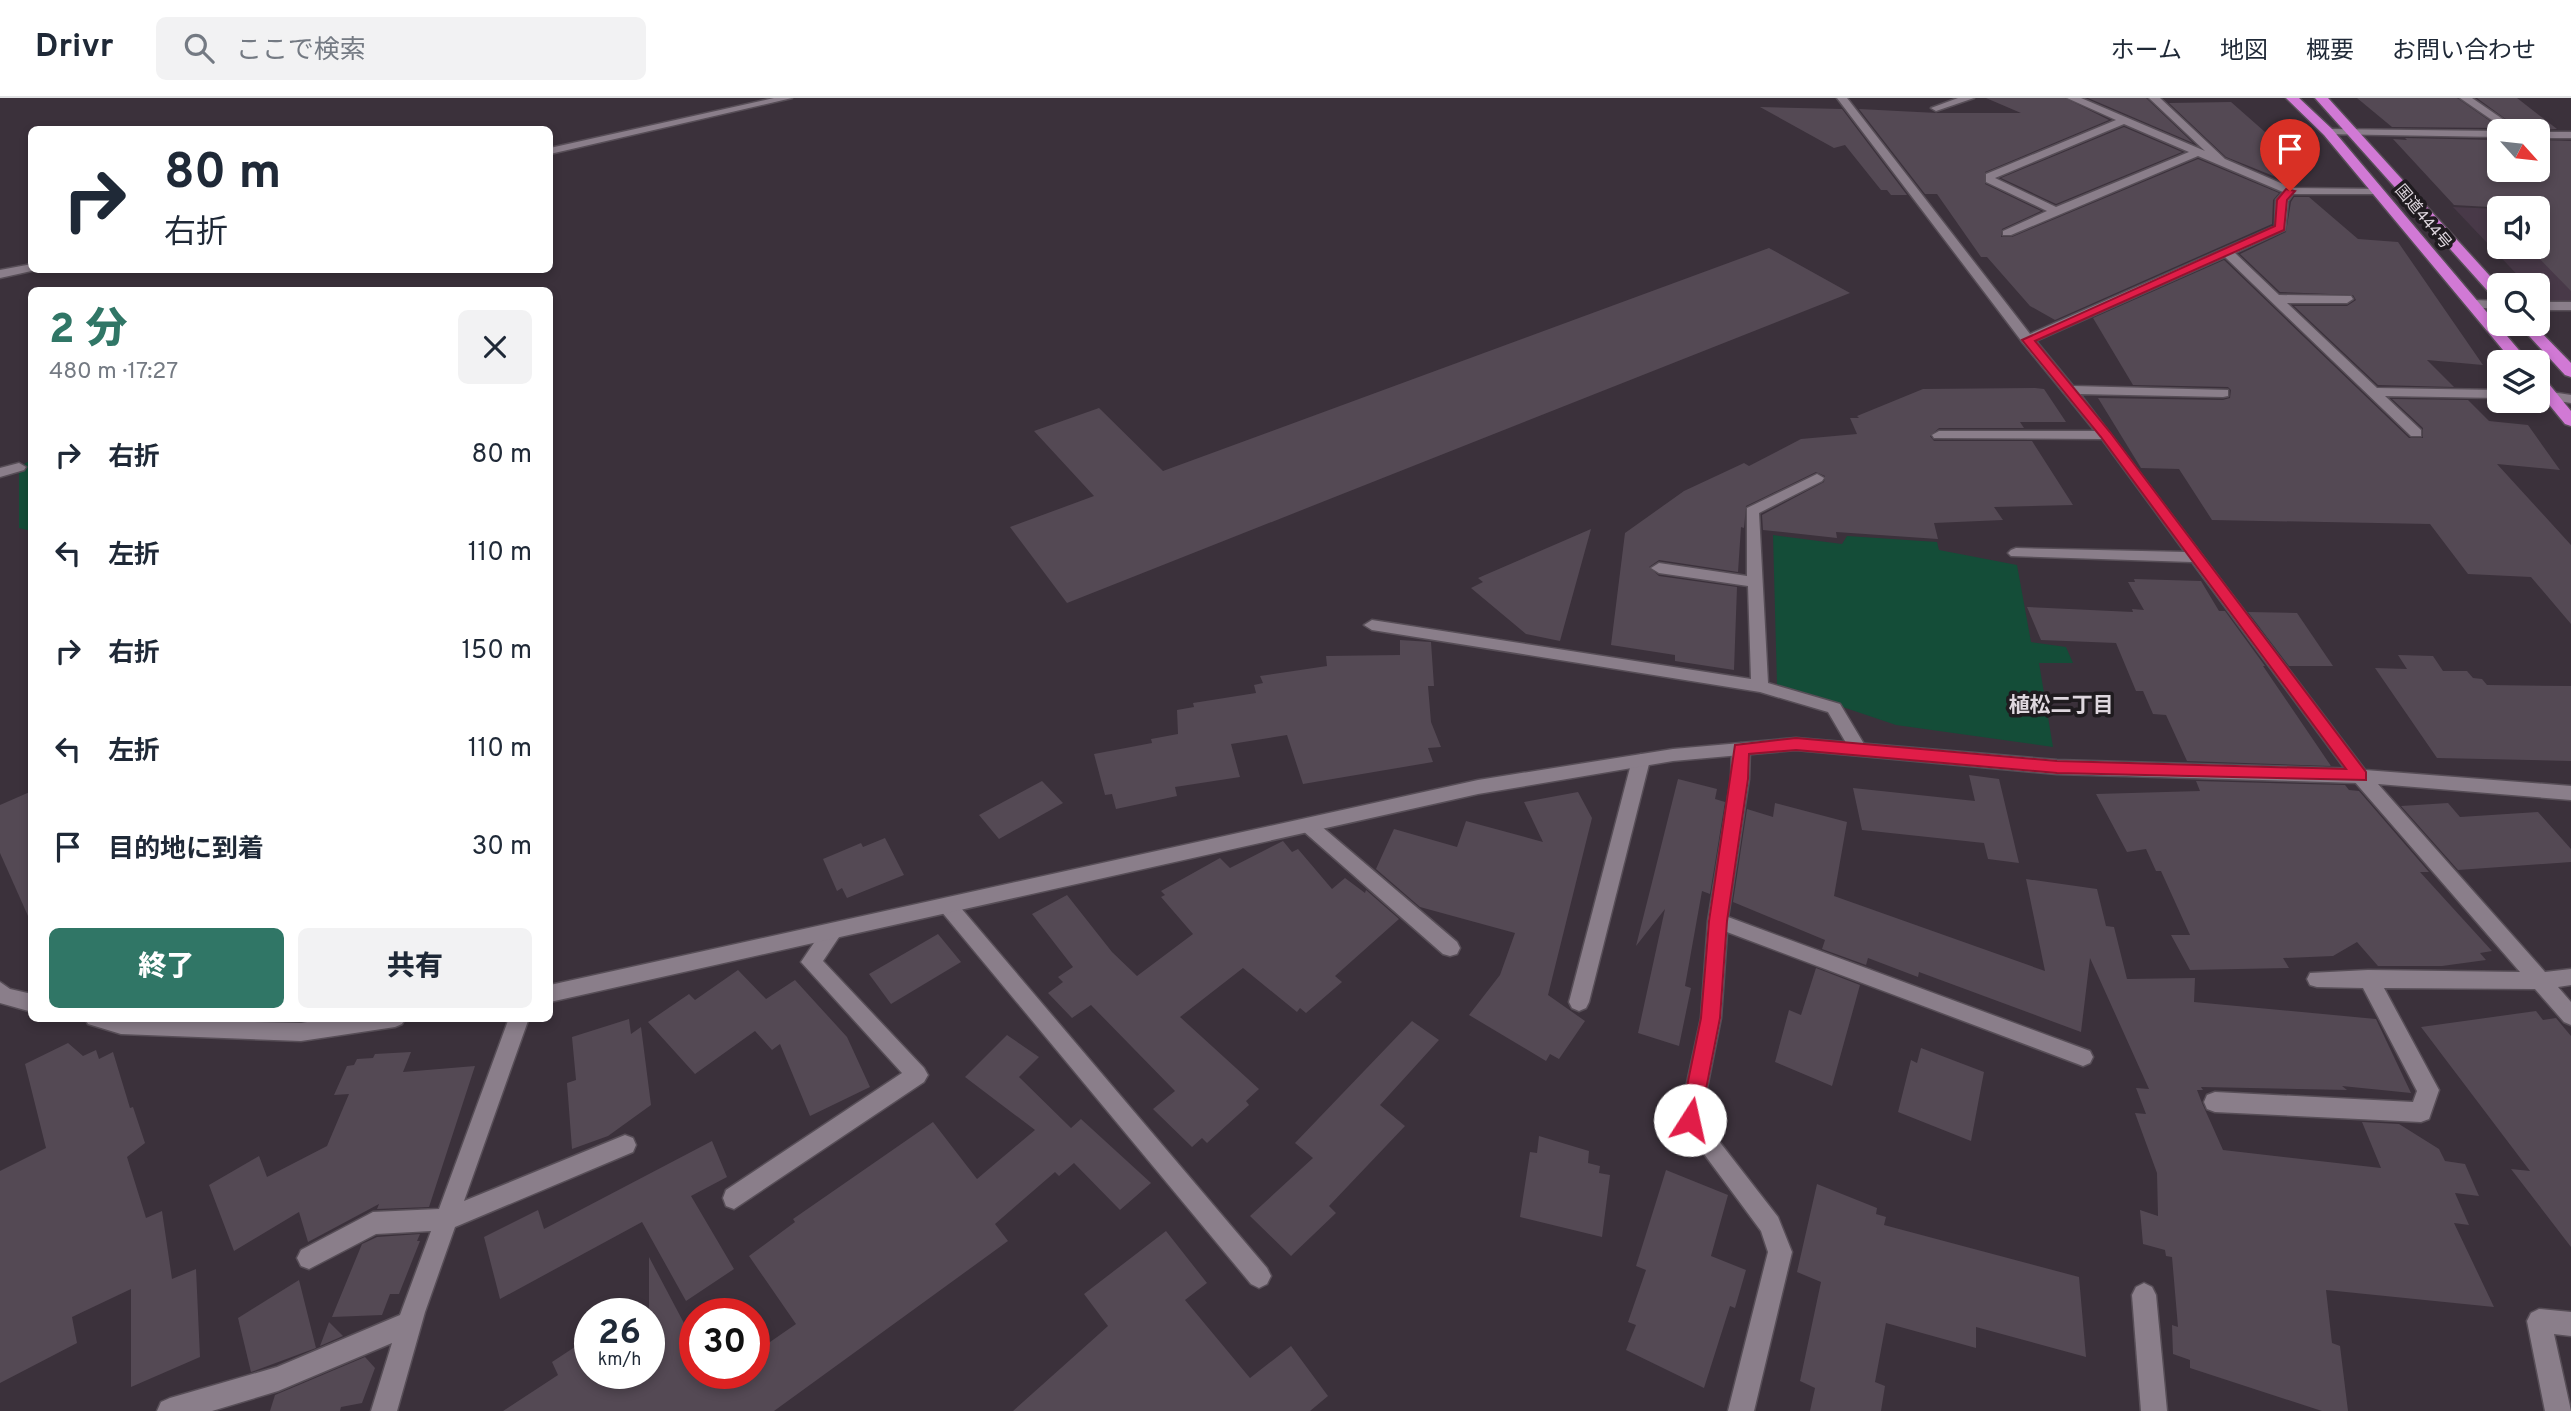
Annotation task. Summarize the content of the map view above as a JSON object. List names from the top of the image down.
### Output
{
  "streets": {
    "highway": ["国道444号"]
  },
  "districts": ["植松二丁目"],
  "north": "bottom right",
  "page": {
    "header": "Drivr",
    "search": "ここで検索",
    "nav": [
      "ホーム",
      "地図",
      "概要",
      "お問い合わせ"
    ],
    "turn": ["80 m", "右折"],
    "heading": ["2 分", "480 m · 17:27"],
    "list": [
      {
        "name": "右折",
        "value": "80 m"
      },
      {
        "name": "左折",
        "value": "110 m"
      },
      {
        "name": "右折",
        "value": "150 m"
      },
      {
        "name": "左折",
        "value": "110 m"
      },
      {
        "name": "目的地に到着",
        "value": "30 m"
      }
    ],
    "buttons": ["終了", "共有"],
    "speed": "26 km/h",
    "limit": "30"
  }
}
